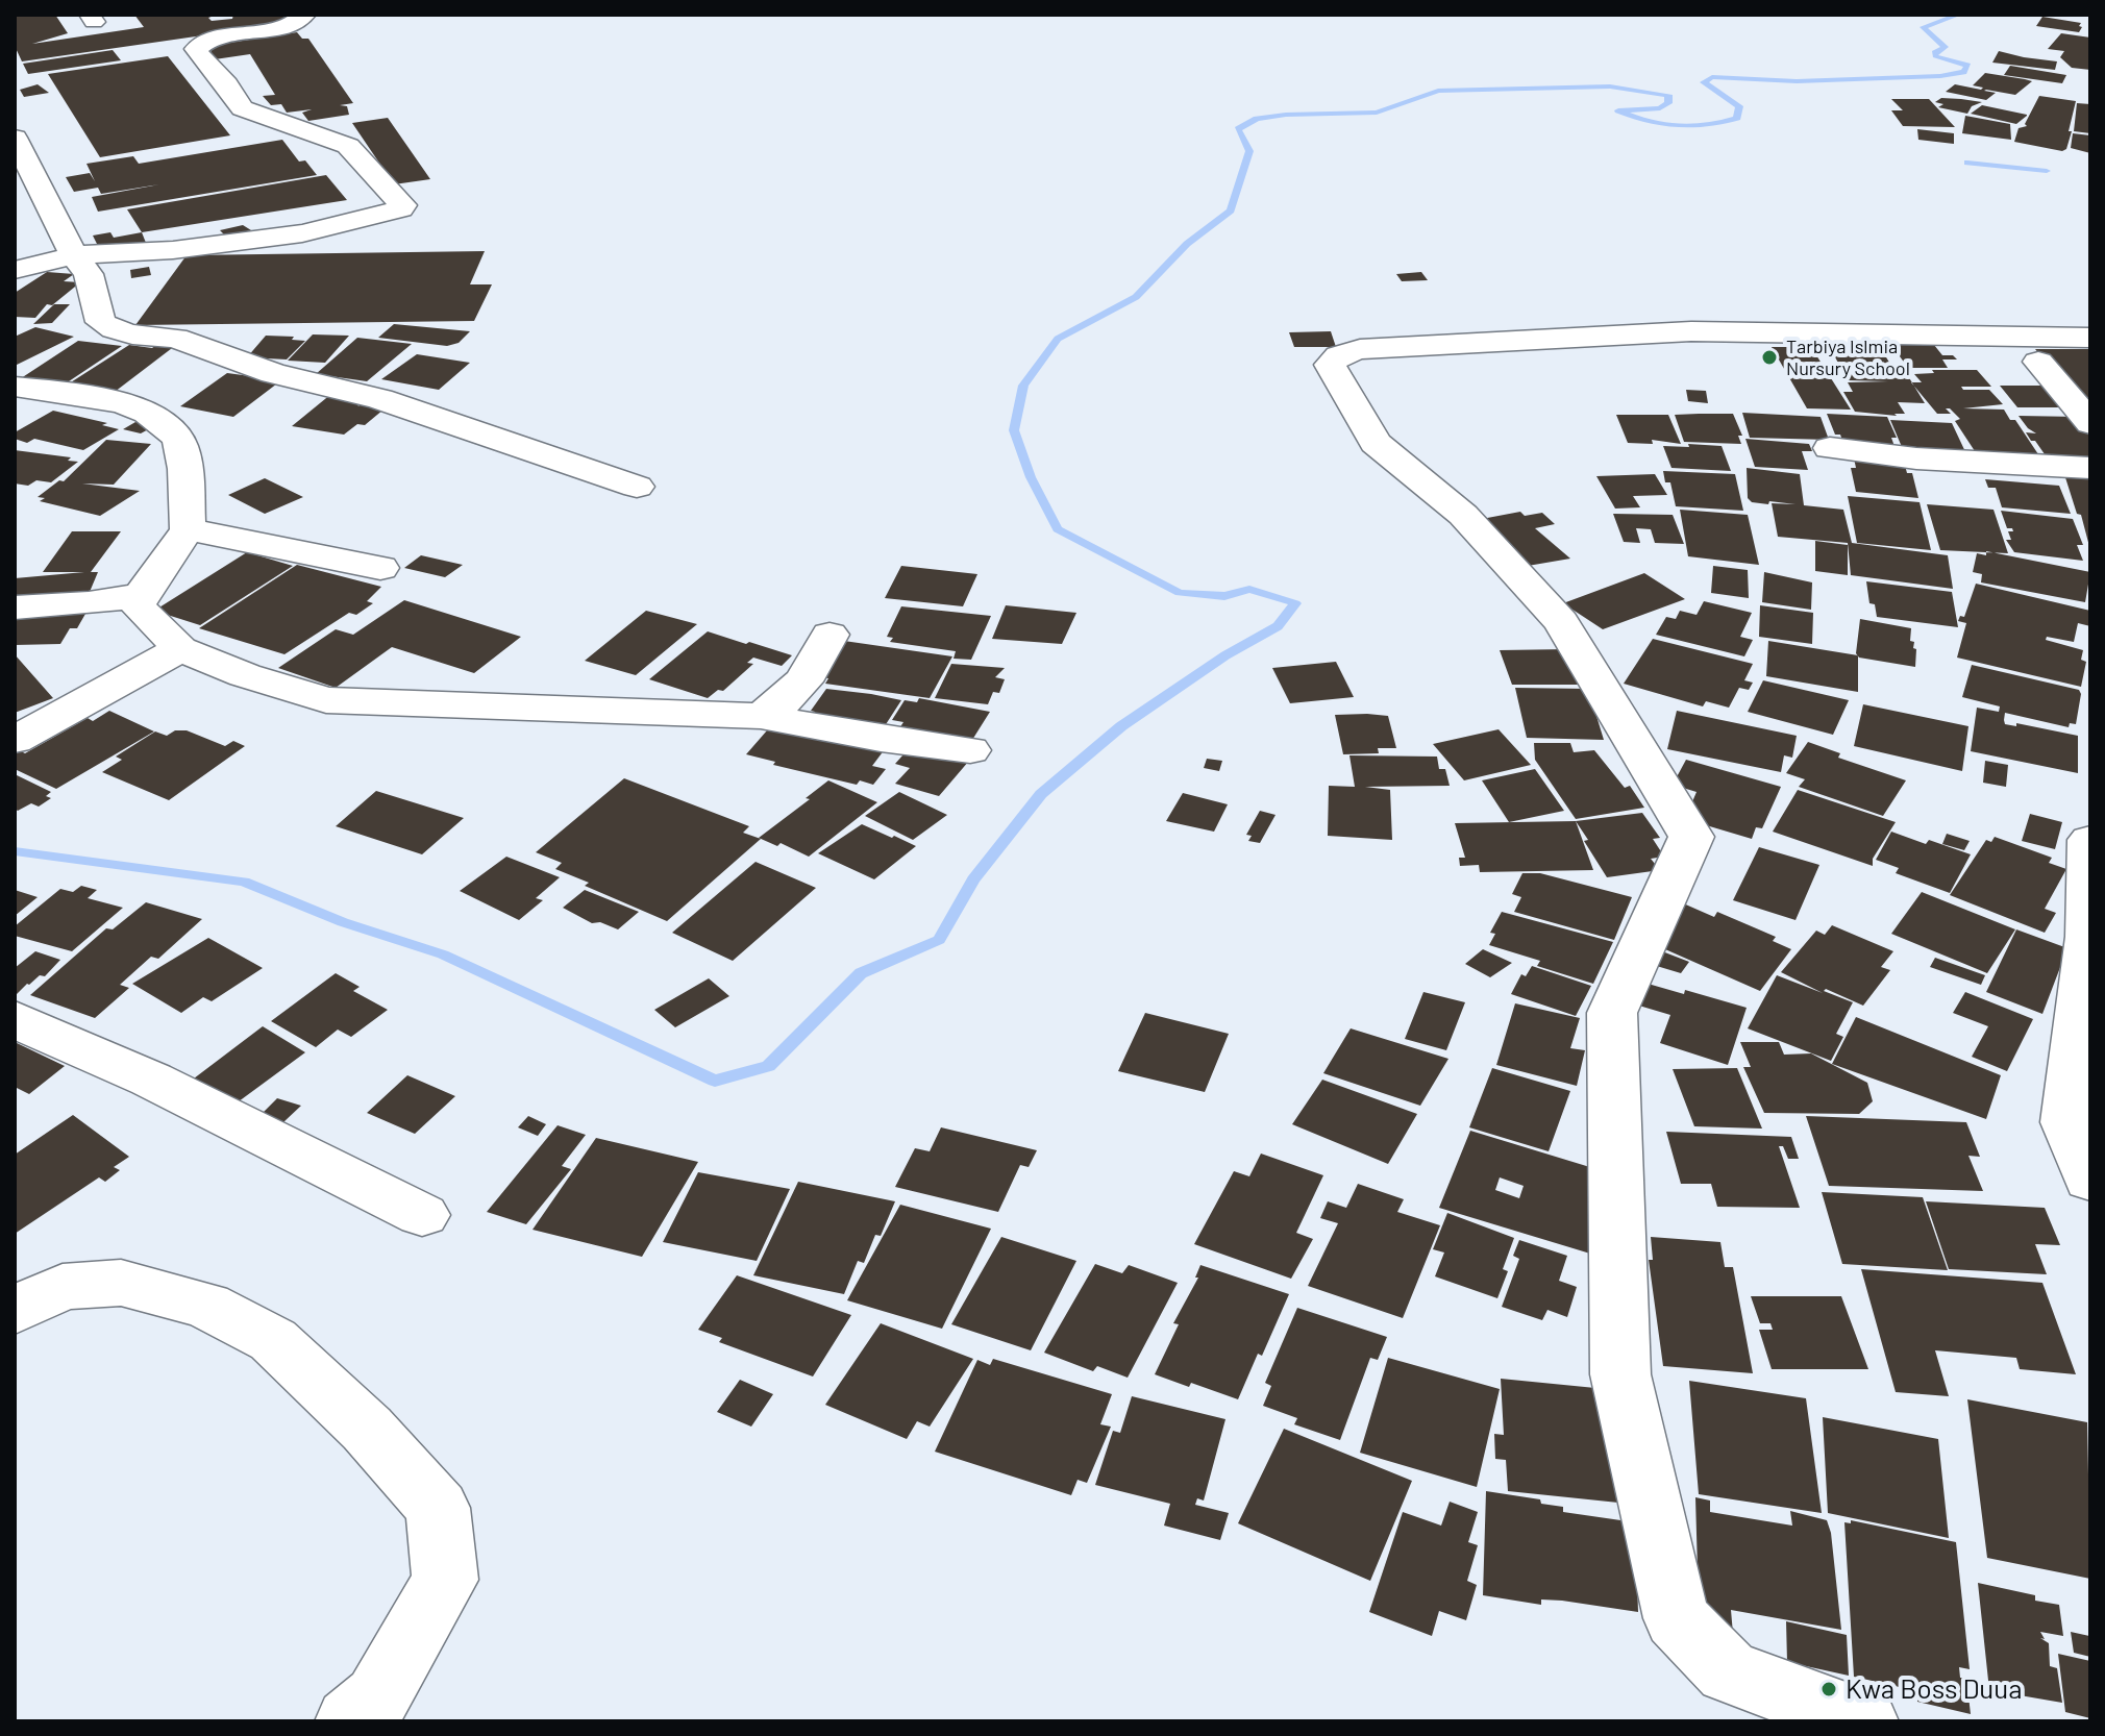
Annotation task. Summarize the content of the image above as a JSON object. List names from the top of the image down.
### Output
{
  "places": ["Tarbiya Islmia Nursury School", "Kwa Boss Duua"]
}
